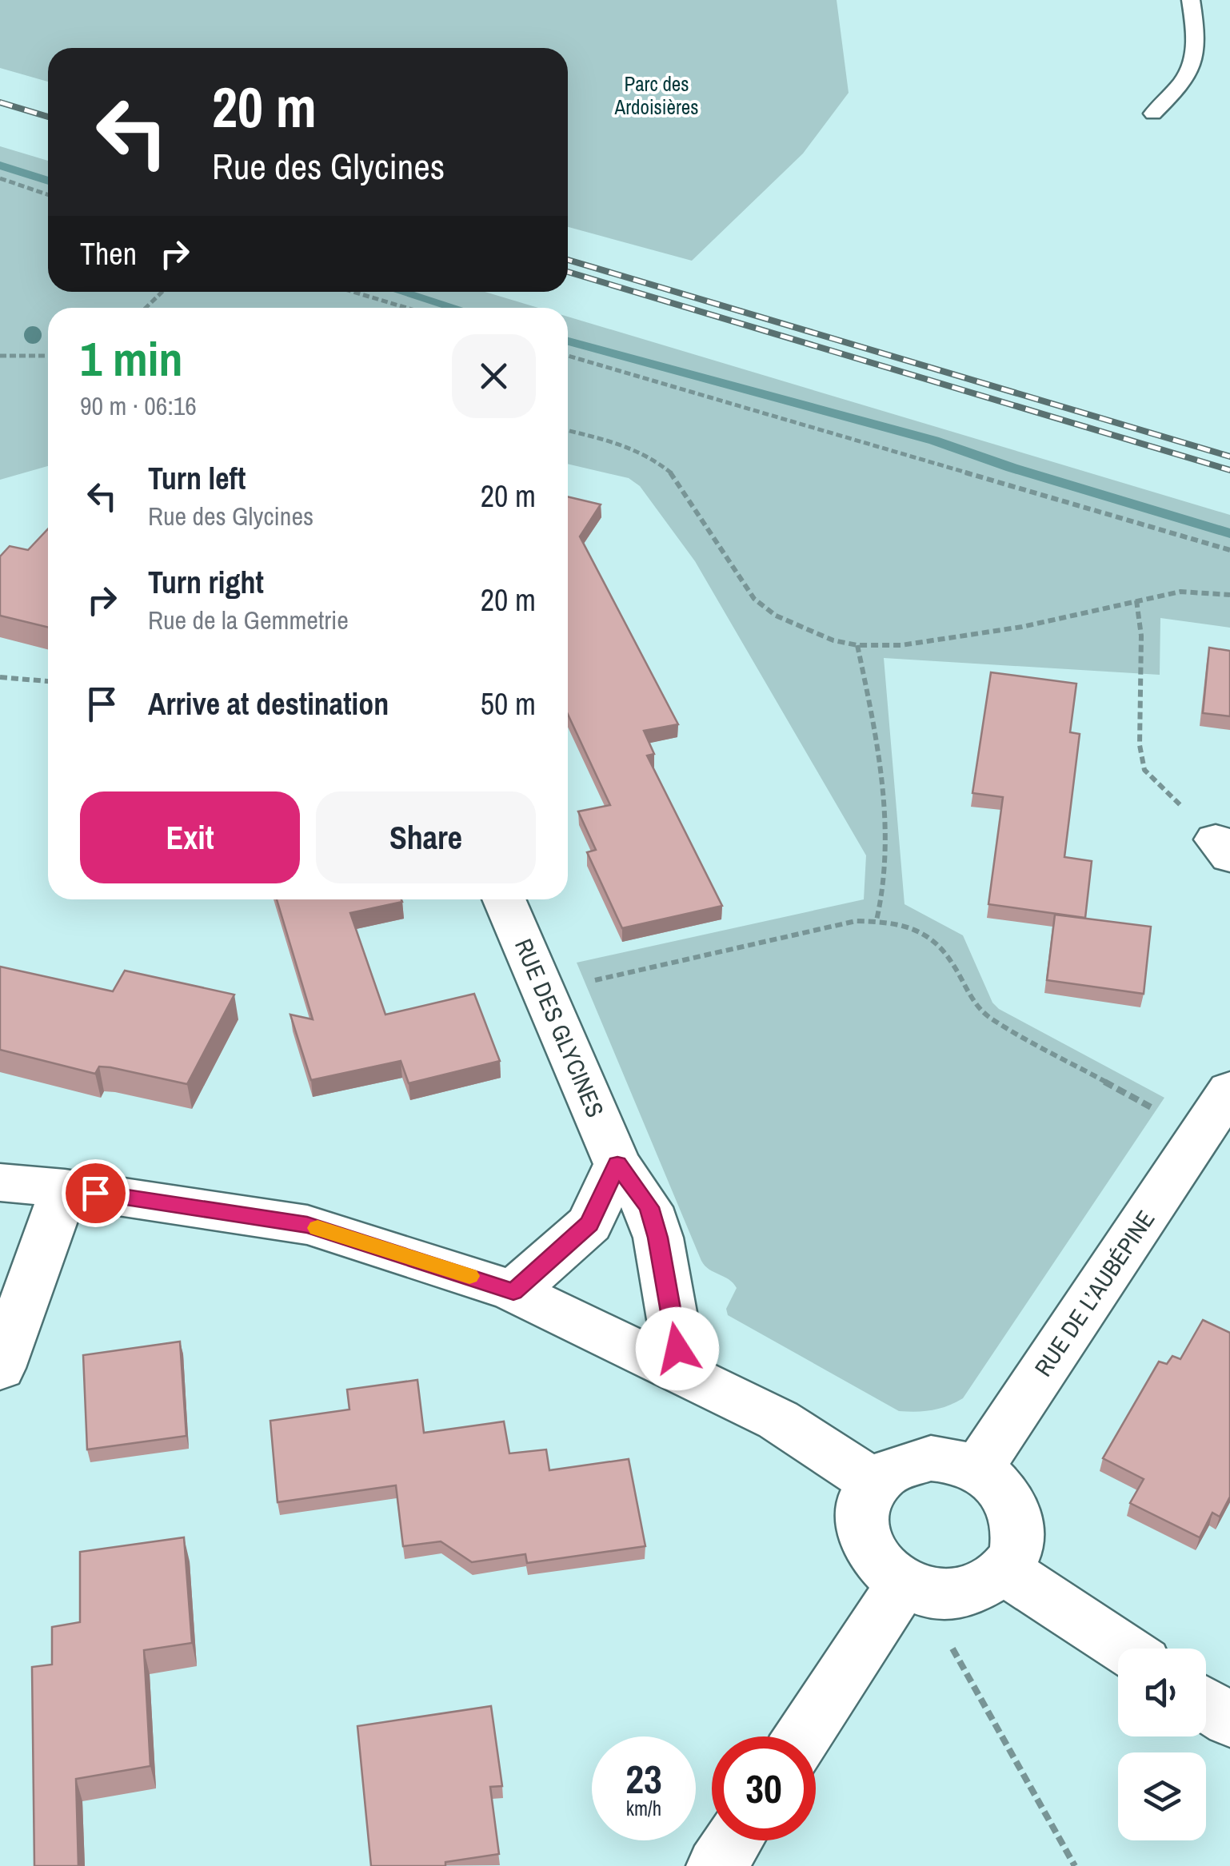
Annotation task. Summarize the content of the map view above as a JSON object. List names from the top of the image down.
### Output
{
  "streets": {
    "street": ["RUE DES GLYCINES", "RUE DE L’AUBÉPINE"]
  },
  "parks": ["Parc des Ardoisières"],
  "page": {
    "turn": ["20 m", "Rue des Glycines"],
    "then": "Then",
    "heading": ["1 min", "90 m · 06:16"],
    "list": [
      {
        "name": "Turn left",
        "note": "Rue des Glycines",
        "value": "20 m"
      },
      {
        "name": "Turn right",
        "note": "Rue de la Gemmetrie",
        "value": "20 m"
      },
      {
        "name": "Arrive at destination",
        "value": "50 m"
      }
    ],
    "buttons": ["Exit", "Share"],
    "speed": "23 km/h",
    "limit": "30"
  }
}
